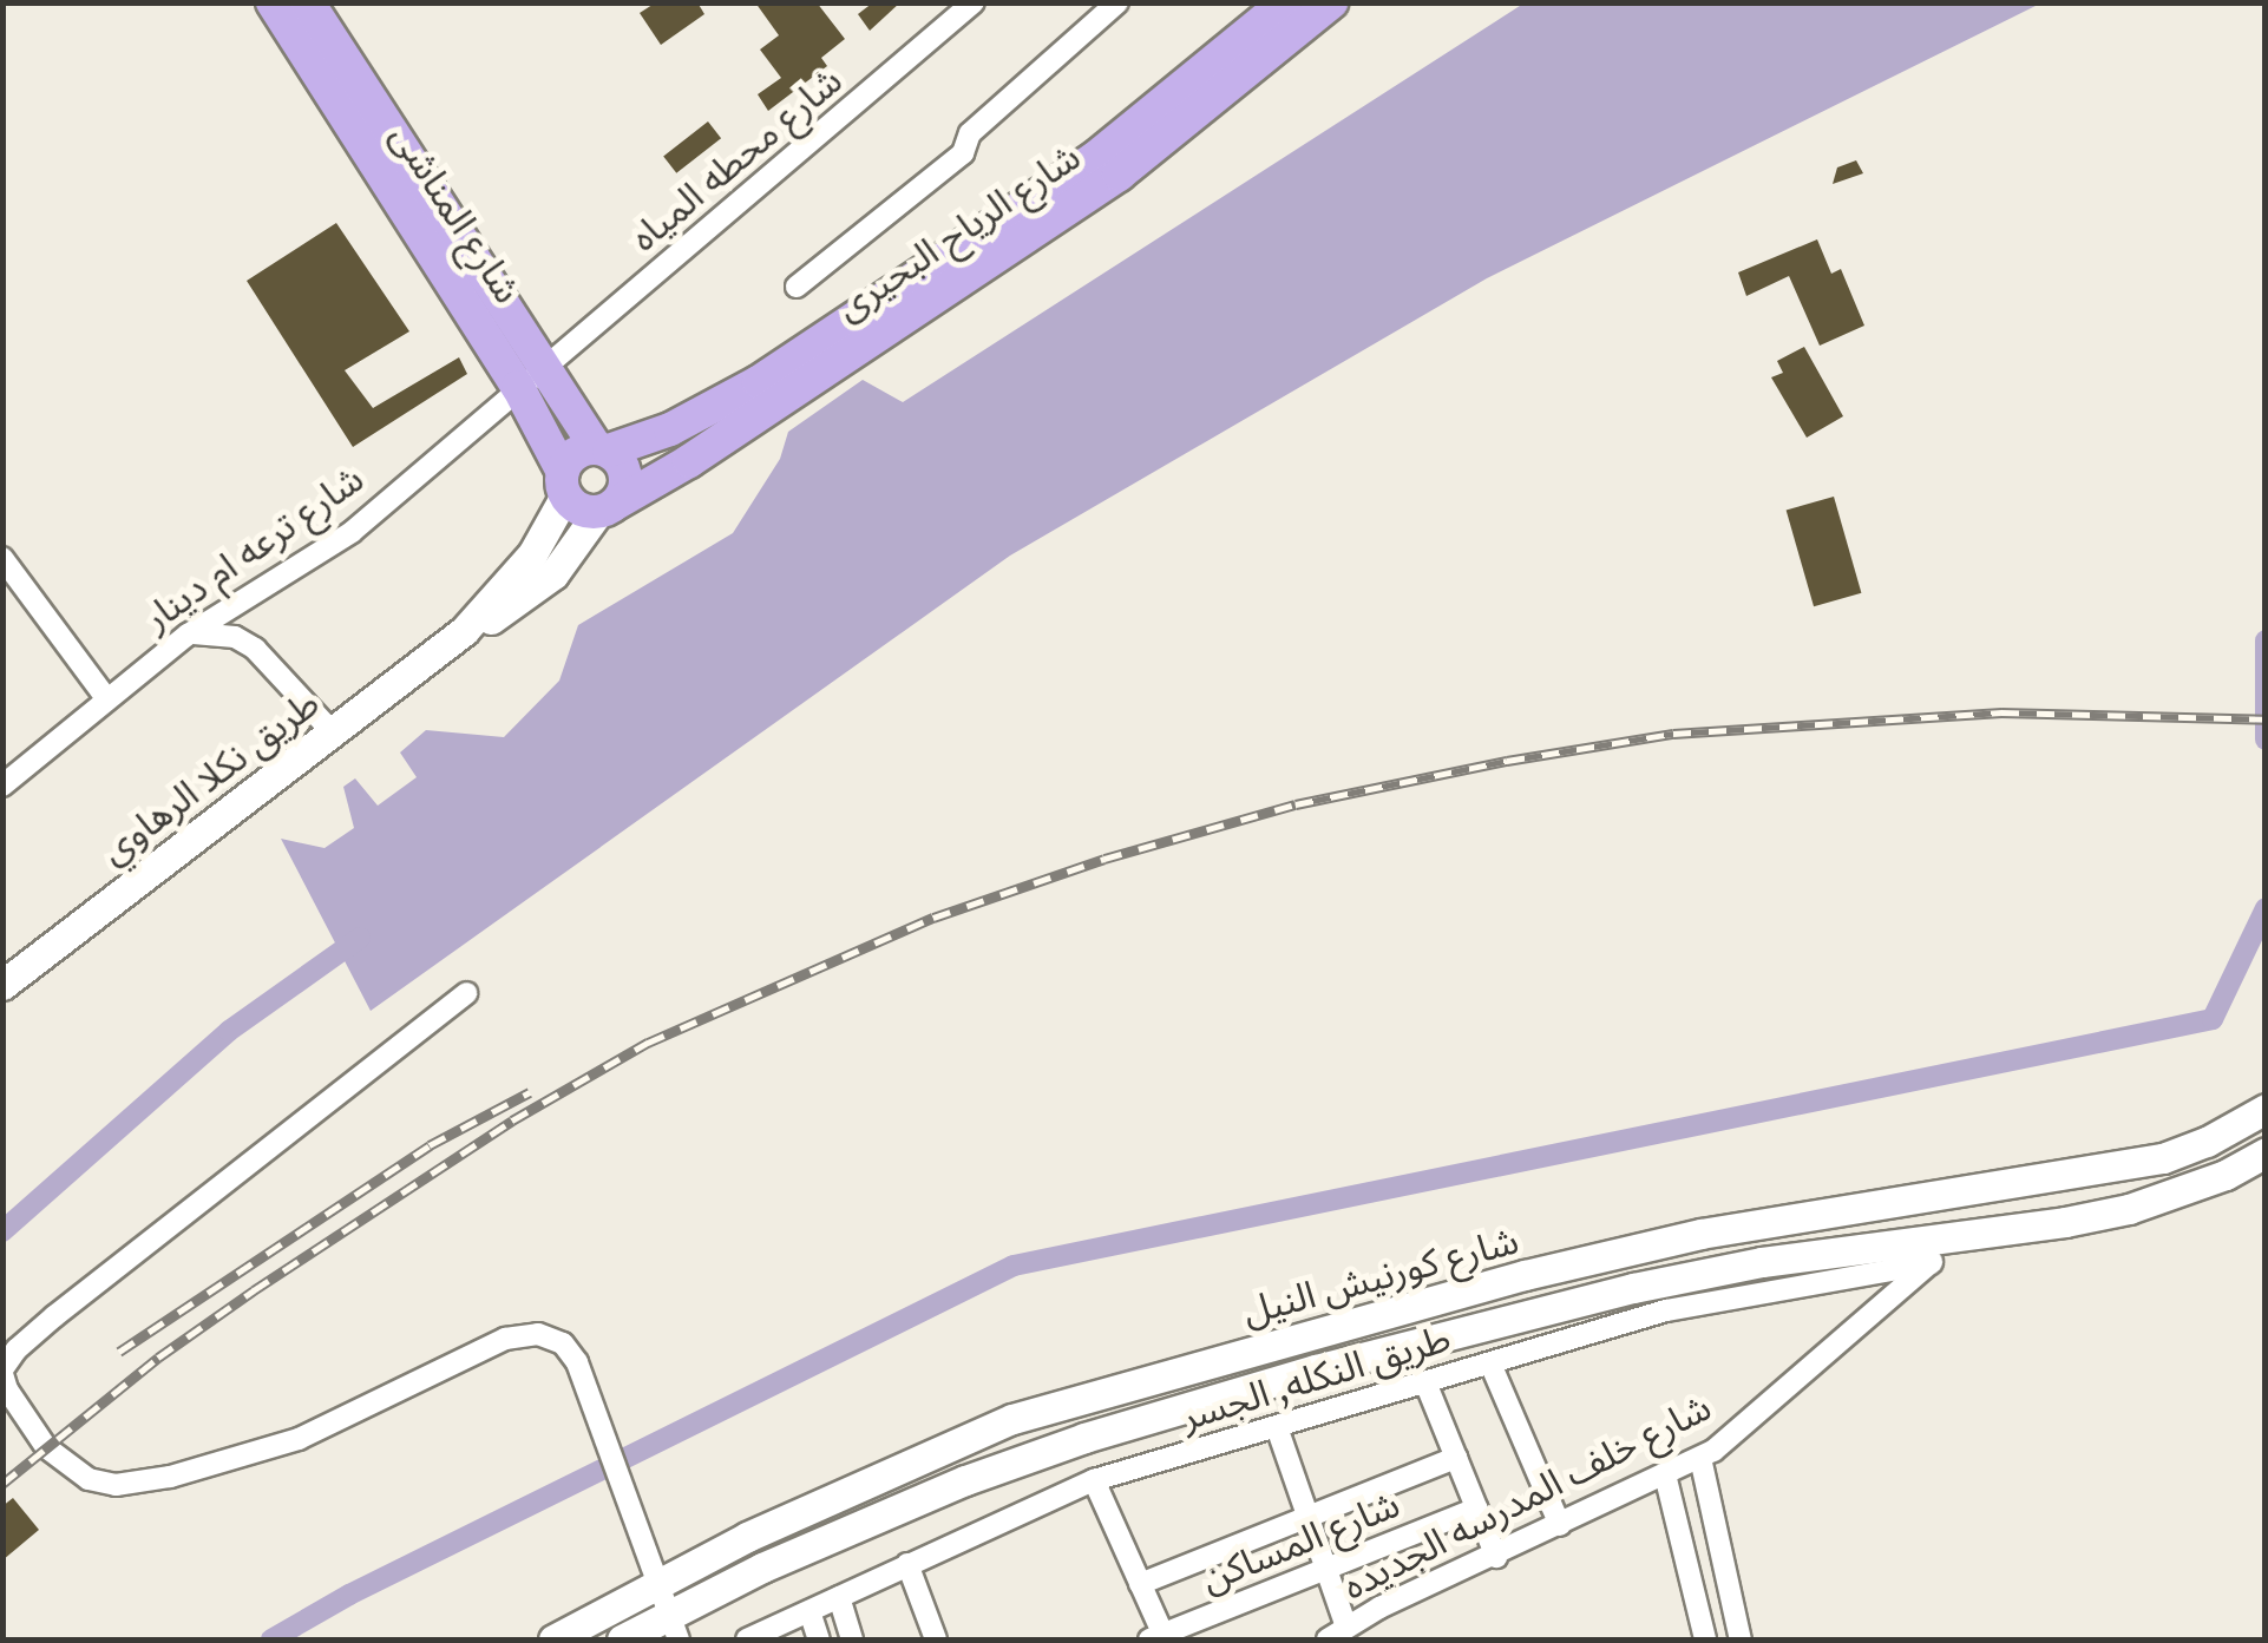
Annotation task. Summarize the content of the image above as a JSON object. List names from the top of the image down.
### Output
{
  "streets": {
    "main road": [
      "شارع المناشى",
      "شارع الرياح البحيرى",
      "طريق نكلا الرهاوي",
      "شارع كورنيش النيل"
    ],
    "street": [
      "شارع محطه المياه",
      "شارع ترعه ام دينار",
      "طريق النكله, الجسر",
      "شارع خلف المدرسه الجديده",
      "شارع المساكن"
    ]
  },
  "crossings": [
    ["شارع محطه المياه", "شارع المناشى"],
    ["شارع محطه المياه", "شارع ترعه ام دينار"],
    ["شارع المناشى", "شارع الرياح البحيرى"],
    ["شارع المناشى", "شارع ترعه ام دينار"],
    ["شارع المناشى", "طريق نكلا الرهاوي"],
    ["شارع الرياح البحيرى", "طريق نكلا الرهاوي"],
    ["شارع كورنيش النيل", "شارع خلف المدرسه الجديده"],
    ["طريق النكله, الجسر", "شارع خلف المدرسه الجديده"]
  ]
}
